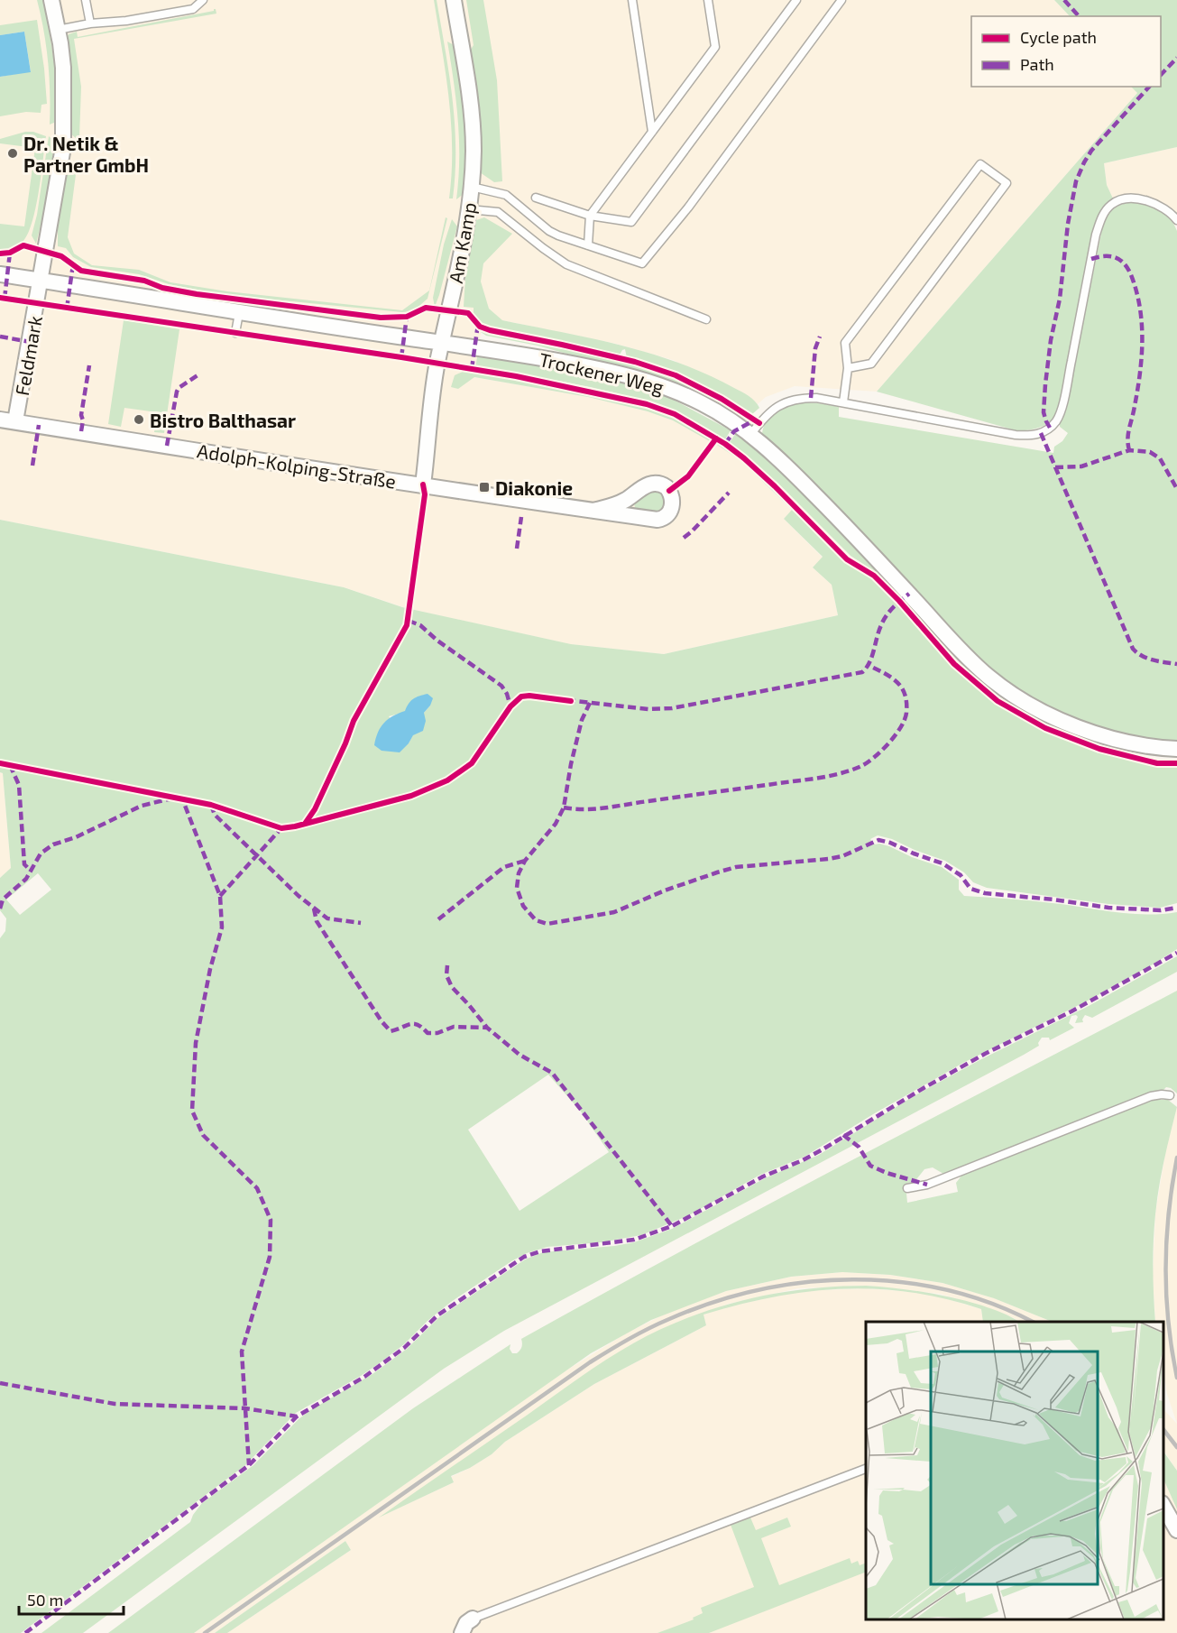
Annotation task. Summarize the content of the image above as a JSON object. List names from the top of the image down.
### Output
{
  "streets": {
    "street": [
      "Am Kamp",
      "Feldmark",
      "Trockener Weg",
      "Adolph-Kolping-Straße"
    ]
  },
  "crossings": [
    ["Am Kamp", "Trockener Weg"],
    ["Am Kamp", "Adolph-Kolping-Straße"],
    ["Feldmark", "Trockener Weg"],
    ["Feldmark", "Adolph-Kolping-Straße"]
  ],
  "places": {
    "other": ["Dr. Netik & Partner GmbH", "Bistro Balthasar"],
    "transit": ["Diakonie"]
  },
  "legend": ["Cycle path", "Path"],
  "scale_bar": "50 m"
}
